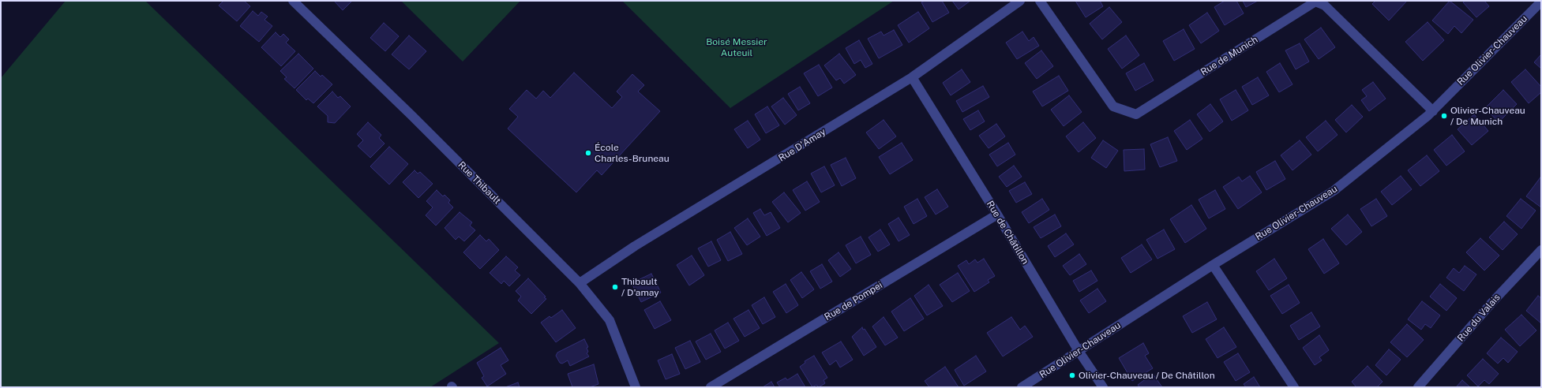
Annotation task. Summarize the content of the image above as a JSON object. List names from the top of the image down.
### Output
{
  "streets": {
    "street": [
      "Rue Olivier-Chauveau",
      "Rue de Munich",
      "Rue D'Amay",
      "Rue Thibault",
      "Rue de Châtillon",
      "Rue de Pompei",
      "Rue du Valais"
    ]
  },
  "crossings": [
    ["Rue Olivier-Chauveau", "Rue de Munich"],
    ["Rue Olivier-Chauveau", "Rue de Châtillon"],
    ["Rue D'Amay", "Rue Thibault"],
    ["Rue D'Amay", "Rue de Châtillon"],
    ["Rue de Châtillon", "Rue de Pompei"]
  ],
  "parks": ["Boisé Messier Auteuil"],
  "places": [
    "Olivier-Chauveau / De Munich",
    "École Charles-Bruneau",
    "Thibault / D'amay",
    "Olivier-Chauveau / De Châtillon"
  ]
}
